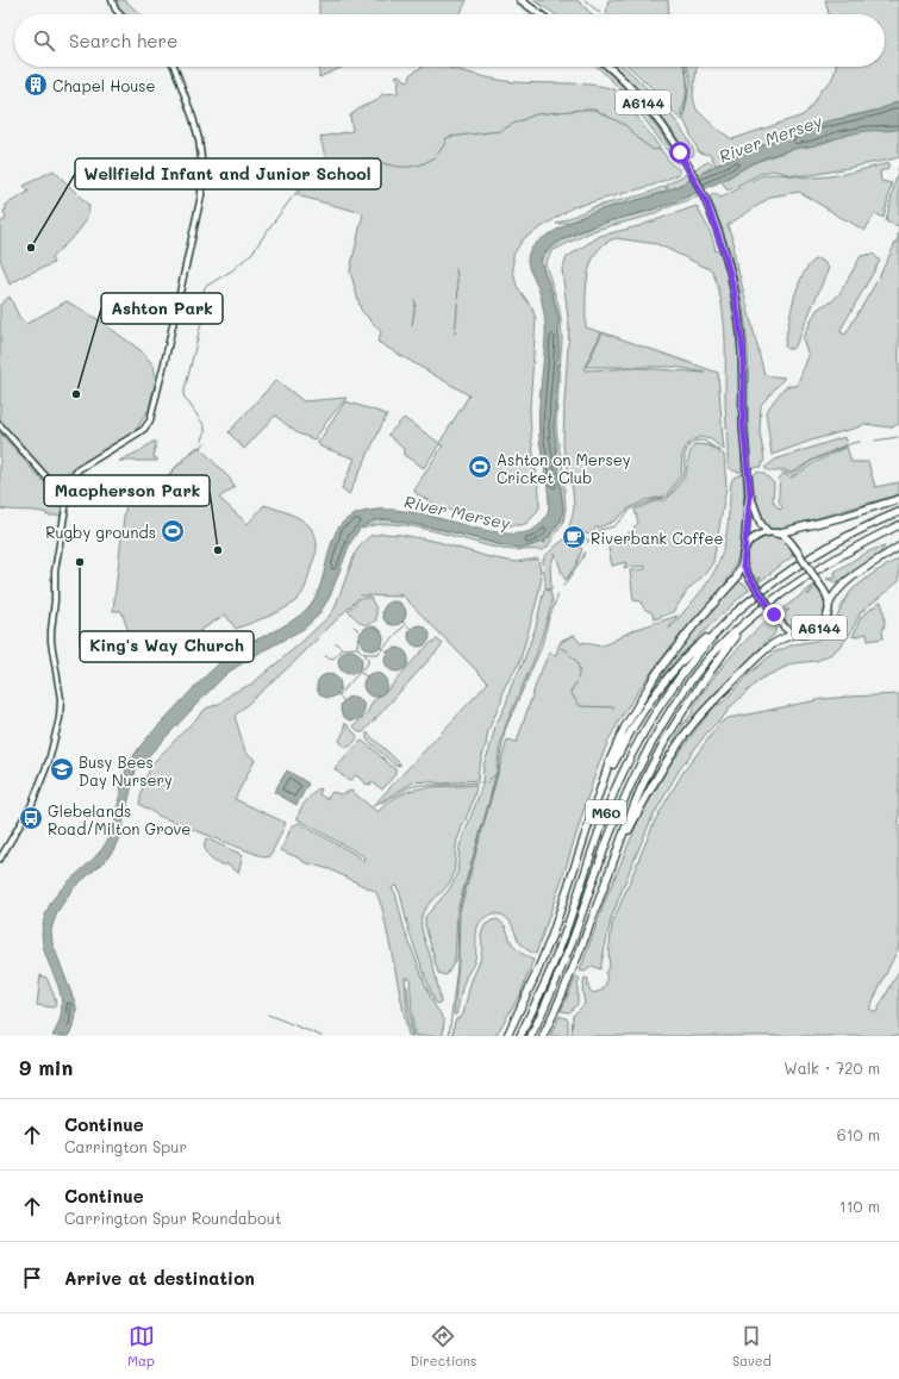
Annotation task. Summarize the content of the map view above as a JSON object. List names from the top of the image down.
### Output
{
  "streets": {
    "highway": ["M60"],
    "main road": ["A6144"]
  },
  "crossings": [
    ["A6144", "M60"]
  ],
  "water": ["River Mersey"],
  "places": {
    "building": ["Chapel House"],
    "other": [
      "Wellfield Infant and Junior School",
      "Ashton Park",
      "Macpherson Park",
      "King's Way Church"
    ],
    "sports": ["Ashton on Mersey Cricket Club", "Rugby grounds"],
    "cafe": ["Riverbank Coffee"],
    "school or university": ["Busy Bees Day Nursery"],
    "bus stop": ["Glebelands Road/Milton Grove"]
  },
  "page": {
    "search": "Search here",
    "heading": ["9 min", "Walk · 720 m"],
    "list": [
      ["Continue", "Carrington Spur", "610 m"],
      ["Continue", "Carrington Spur Roundabout", "110 m"],
      "Arrive at destination"
    ],
    "nav": ["Map", "Directions", "Saved"]
  }
}
